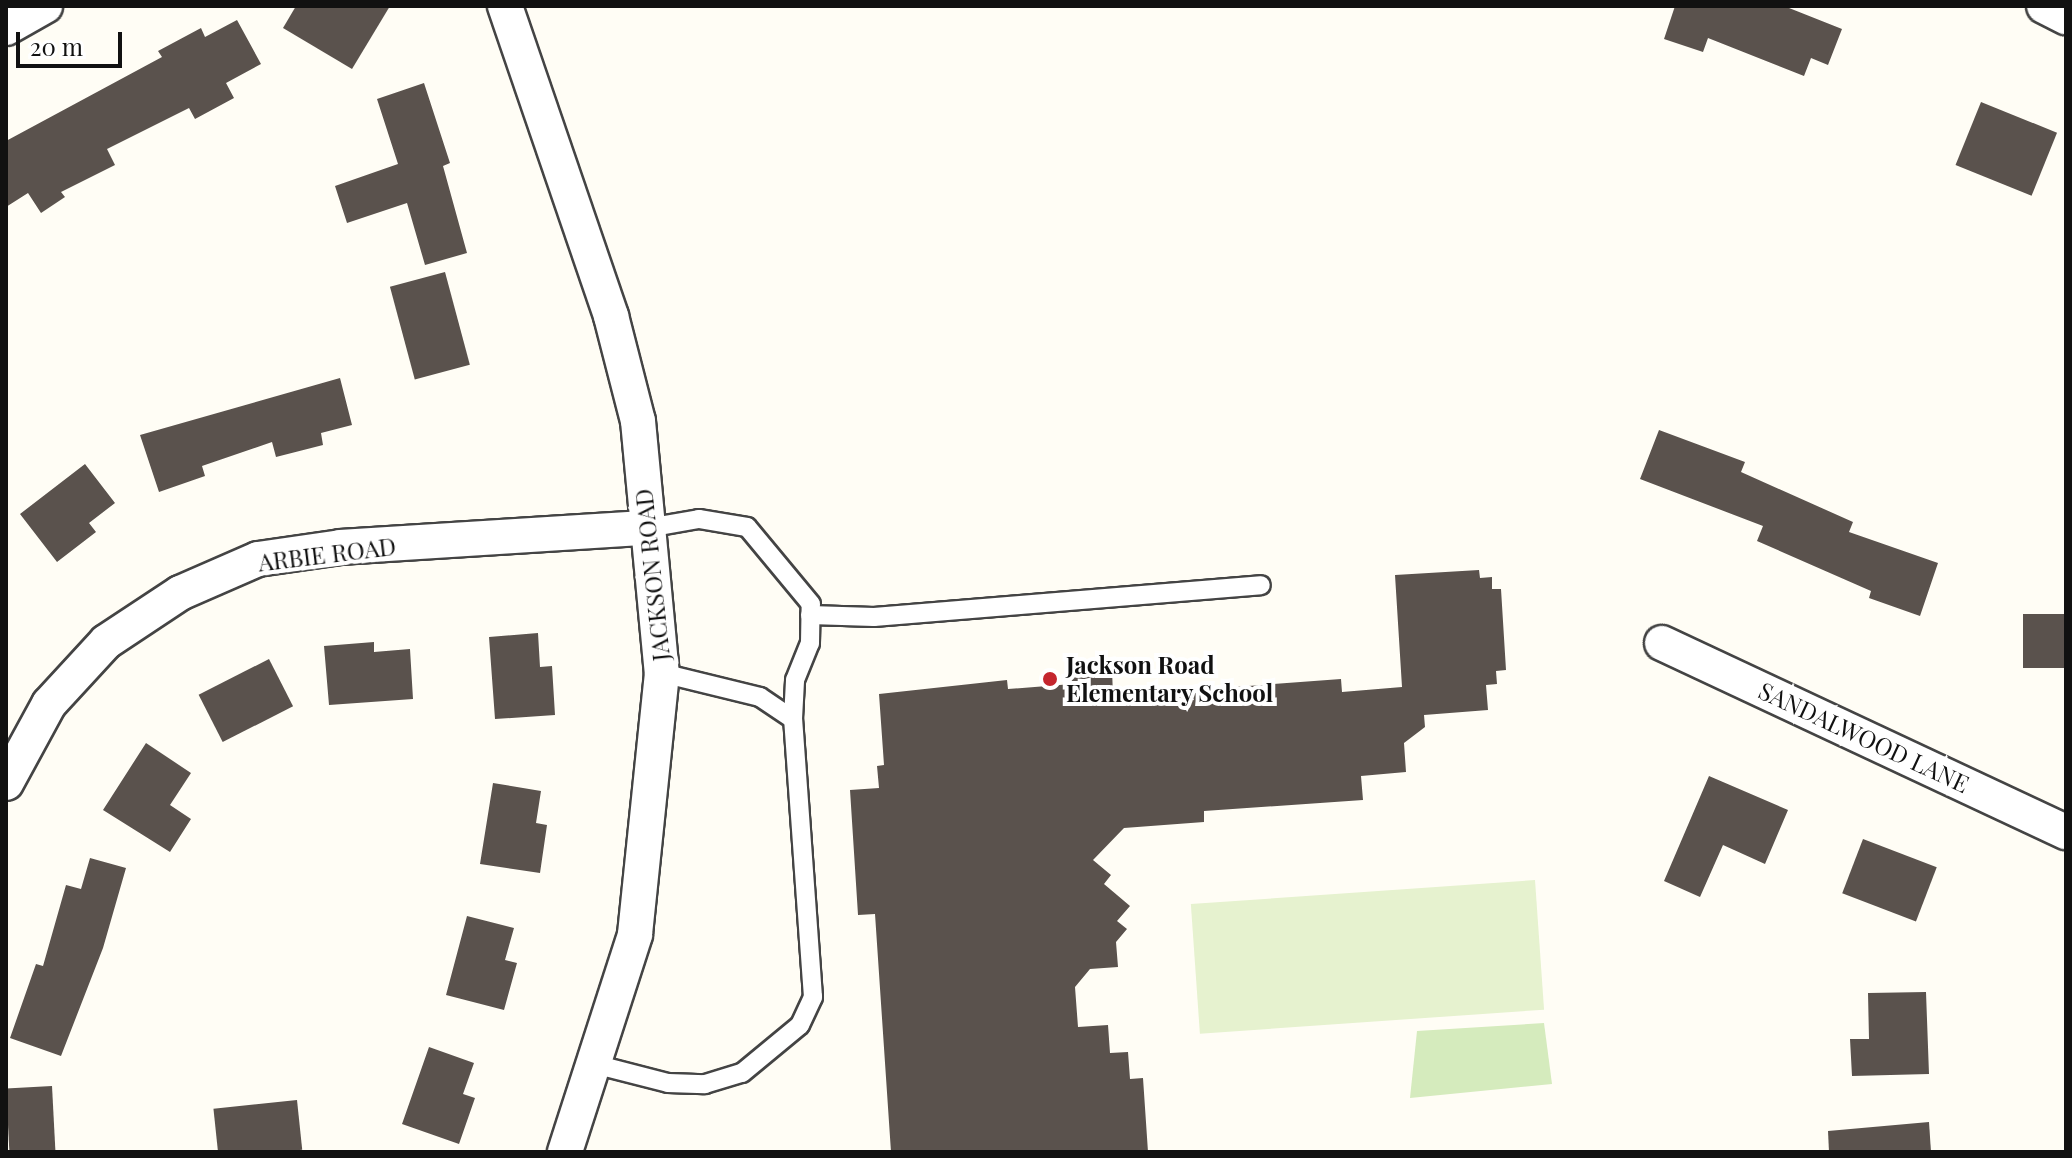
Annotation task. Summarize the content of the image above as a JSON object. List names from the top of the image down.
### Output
{
  "streets": {
    "street": ["ARBIE ROAD", "JACKSON ROAD", "SANDALWOOD LANE"]
  },
  "crossings": [
    ["ARBIE ROAD", "JACKSON ROAD"]
  ],
  "places": ["Jackson Road Elementary School"],
  "scale_bar": "20 m"
}
